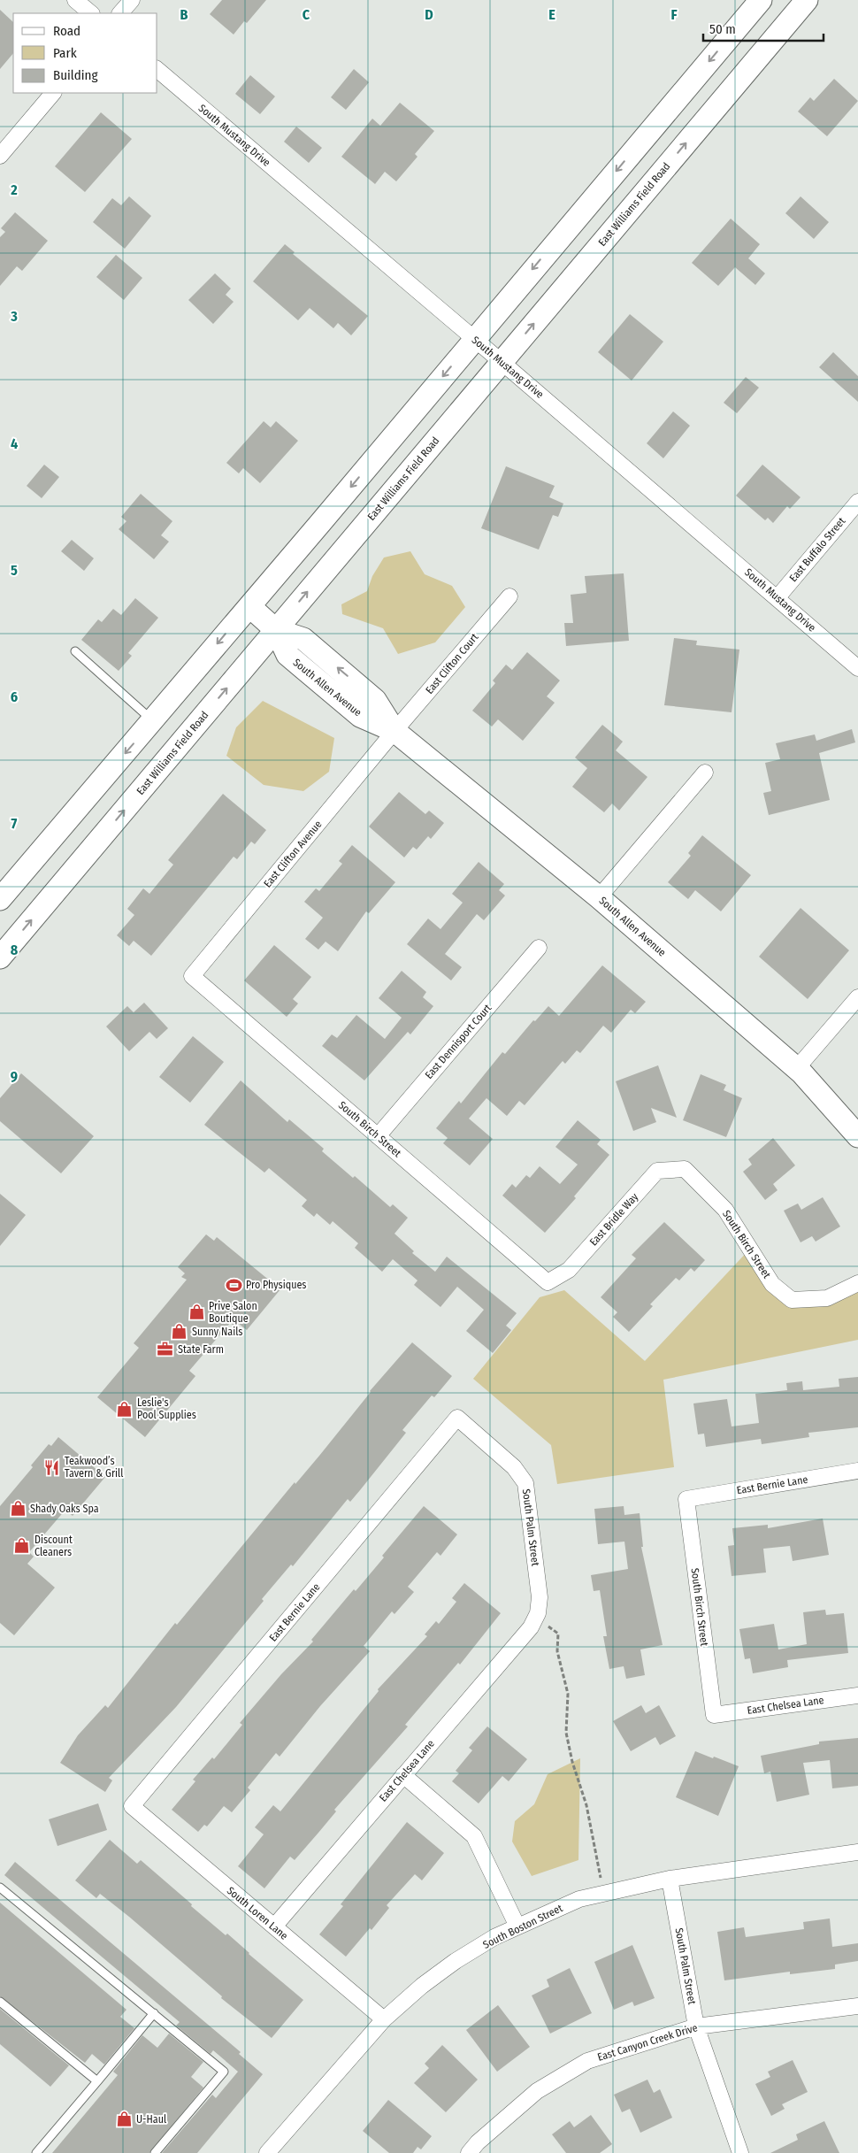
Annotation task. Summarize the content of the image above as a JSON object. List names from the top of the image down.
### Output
{
  "streets": {
    "main road": ["East Williams Field Road", "South Allen Avenue"],
    "street": [
      "South Mustang Drive",
      "East Buffalo Street",
      "East Clifton Court",
      "East Clifton Avenue",
      "East Dennisport Court",
      "South Birch Street",
      "East Bridle Way",
      "East Bernie Lane",
      "South Palm Street",
      "East Chelsea Lane",
      "South Loren Lane",
      "South Boston Street",
      "East Canyon Creek Drive"
    ]
  },
  "crossings": [
    ["South Mustang Drive", "East Williams Field Road"],
    ["South Mustang Drive", "East Buffalo Street"],
    ["East Williams Field Road", "South Allen Avenue"],
    ["East Clifton Court", "South Allen Avenue"],
    ["East Clifton Court", "East Clifton Avenue"],
    ["South Allen Avenue", "East Clifton Avenue"],
    ["East Clifton Avenue", "South Birch Street"],
    ["East Dennisport Court", "South Birch Street"],
    ["South Birch Street", "East Bridle Way"],
    ["South Birch Street", "East Bernie Lane"],
    ["South Birch Street", "East Chelsea Lane"],
    ["East Bernie Lane", "South Palm Street"],
    ["East Bernie Lane", "South Loren Lane"],
    ["South Palm Street", "East Chelsea Lane"],
    ["South Palm Street", "South Boston Street"],
    ["South Palm Street", "East Canyon Creek Drive"],
    ["East Chelsea Lane", "South Loren Lane"],
    ["South Loren Lane", "South Boston Street"]
  ],
  "places": {
    "sports": ["Pro Physiques"],
    "shop": [
      "Prive Salon Boutique",
      "Sunny Nails",
      "Leslie's Pool Supplies",
      "Shady Oaks Spa",
      "Discount Cleaners",
      "U-Haul"
    ],
    "office": ["State Farm"],
    "restaurant": ["Teakwood’s Tavern & Grill"]
  },
  "legend": ["Road", "Park", "Building"],
  "scale_bar": "50 m",
  "grid": {
    "columns": [
      "B",
      "C",
      "D",
      "E",
      "F"
    ],
    "rows": [
      "2",
      "3",
      "4",
      "5",
      "6",
      "7",
      "8",
      "9"
    ]
  }
}
